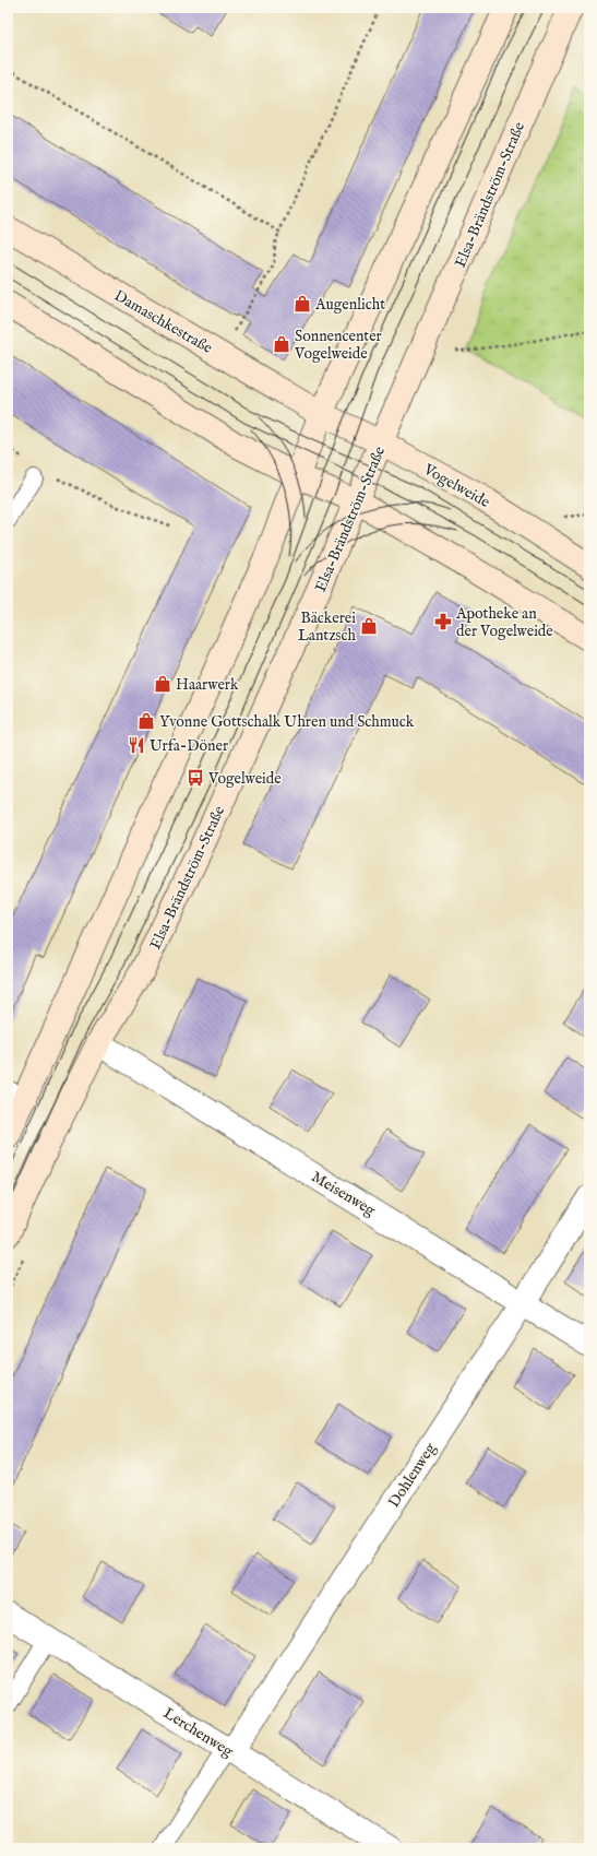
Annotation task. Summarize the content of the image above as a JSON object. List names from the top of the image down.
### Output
{
  "streets": {
    "street": [
      "Elsa-Brändström-Straße",
      "Damaschkestraße",
      "Vogelweide",
      "Meisenweg",
      "Dohlenweg",
      "Lerchenweg"
    ]
  },
  "crossings": [
    ["Elsa-Brändström-Straße", "Vogelweide"],
    ["Elsa-Brändström-Straße", "Meisenweg"],
    ["Damaschkestraße", "Vogelweide"],
    ["Meisenweg", "Dohlenweg"],
    ["Dohlenweg", "Lerchenweg"]
  ],
  "places": {
    "shop": [
      "Augenlicht",
      "Sonnencenter Vogelweide",
      "Bäckerei Lantzsch",
      "Haarwerk",
      "Yvonne Gottschalk Uhren und Schmuck"
    ],
    "pharmacy": ["Apotheke an der Vogelweide"],
    "restaurant": ["Urfa-Döner"],
    "bus stop": ["Vogelweide"]
  }
}
